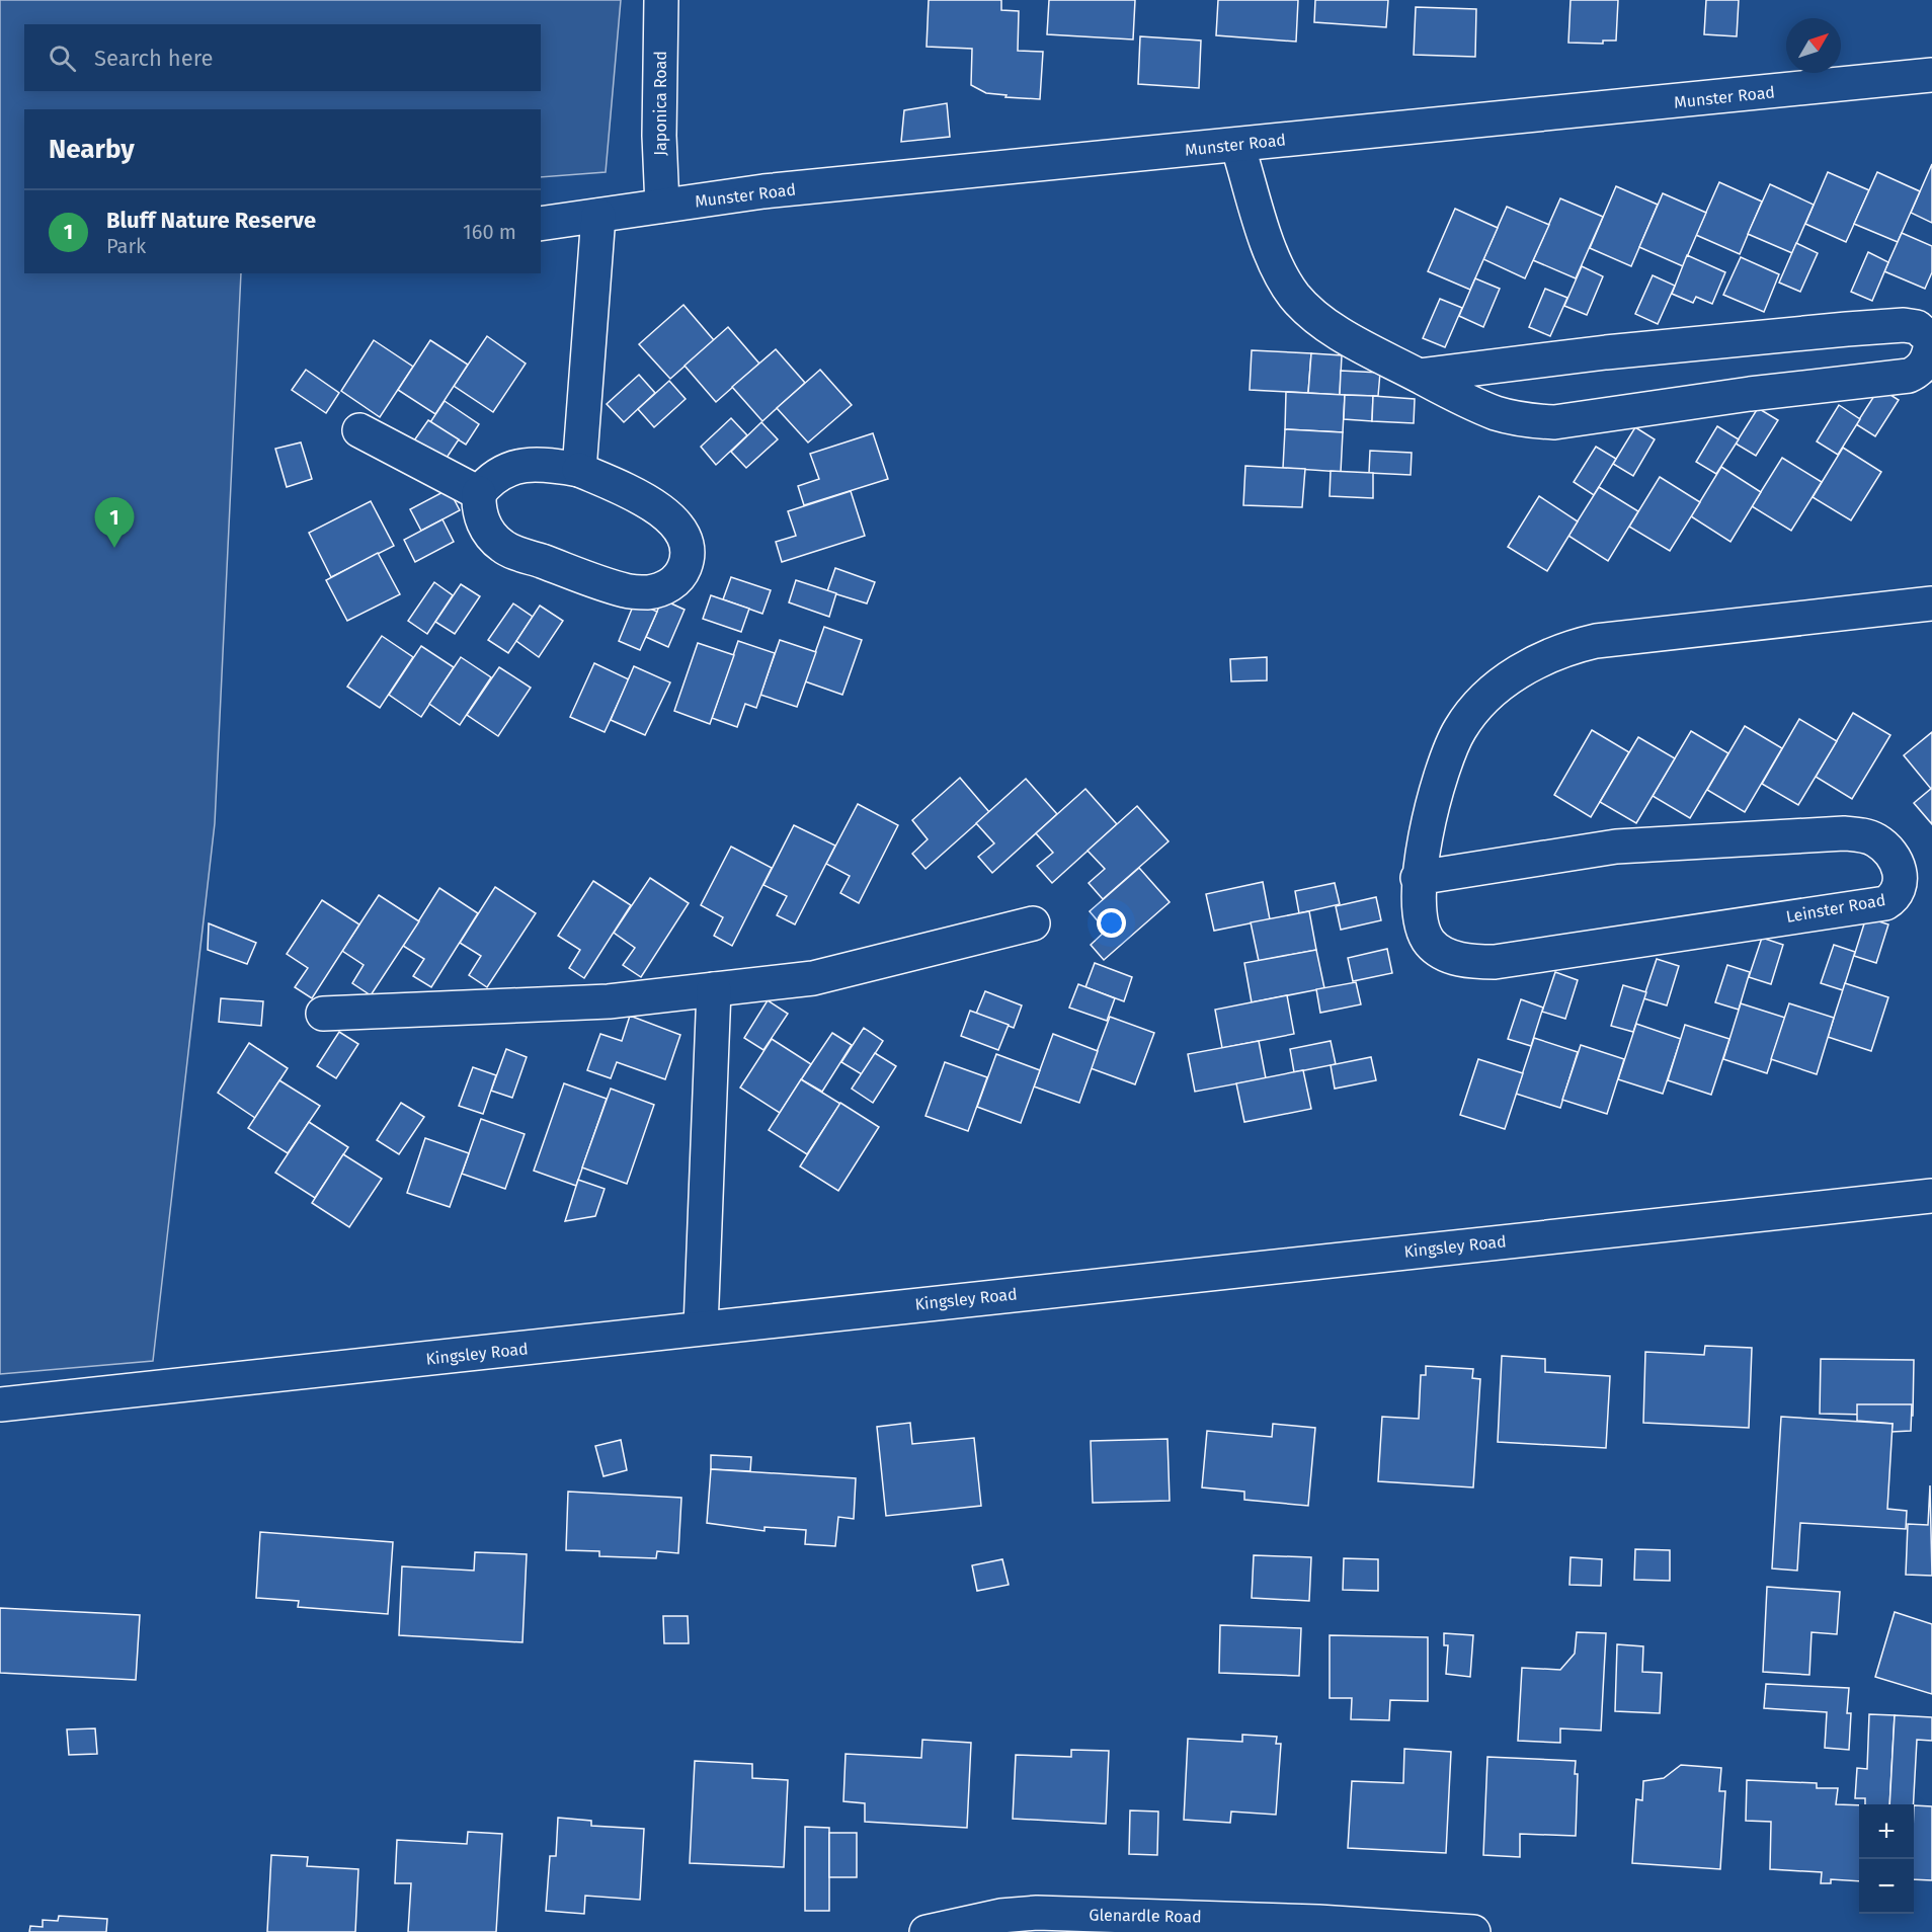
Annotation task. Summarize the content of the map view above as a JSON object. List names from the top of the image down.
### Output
{
  "streets": {
    "street": [
      "Munster Road",
      "Japonica Road",
      "Leinster Road",
      "Kingsley Road",
      "Glenardle Road"
    ]
  },
  "crossings": [
    ["Munster Road", "Japonica Road"]
  ],
  "north": "top right",
  "page": {
    "search": "Search here",
    "heading": "Nearby",
    "list": [
      {
        "mark": "1",
        "name": "Bluff Nature Reserve",
        "note": "Park",
        "value": "160 m"
      }
    ],
    "pins": "1",
    "map_buttons": ["+", "−"]
  }
}
